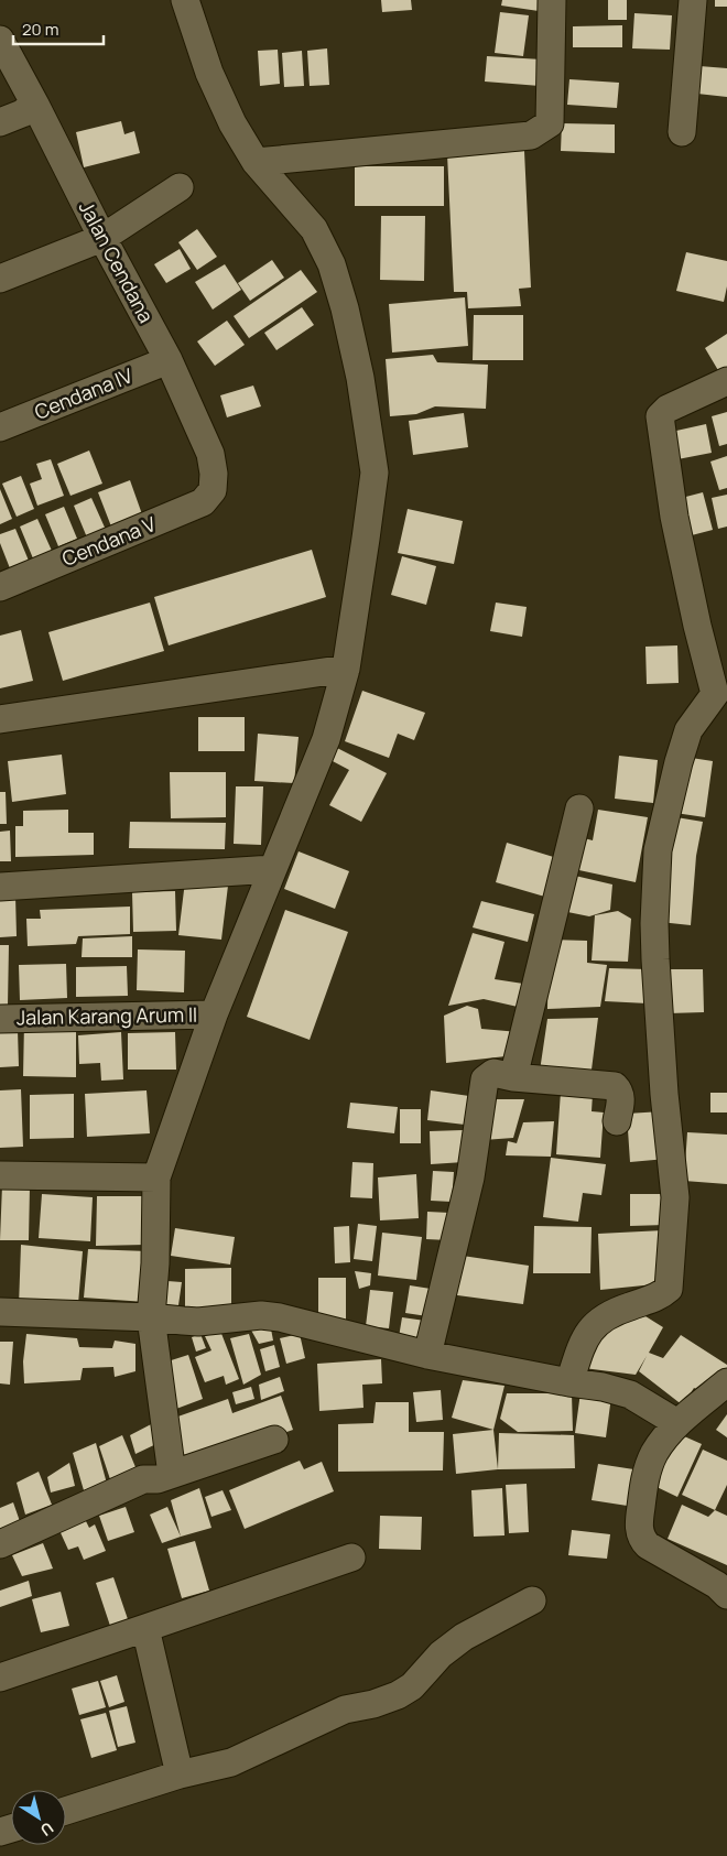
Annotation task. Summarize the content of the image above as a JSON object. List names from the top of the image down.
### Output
{
  "streets": {
    "street": [
      "Jalan Cendana",
      "Cendana IV",
      "Cendana V",
      "Jalan Karang Arum II"
    ]
  },
  "crossings": [
    ["Jalan Cendana", "Cendana IV"],
    ["Jalan Cendana", "Cendana V"]
  ],
  "scale_bar": "20 m",
  "north": "bottom right"
}
